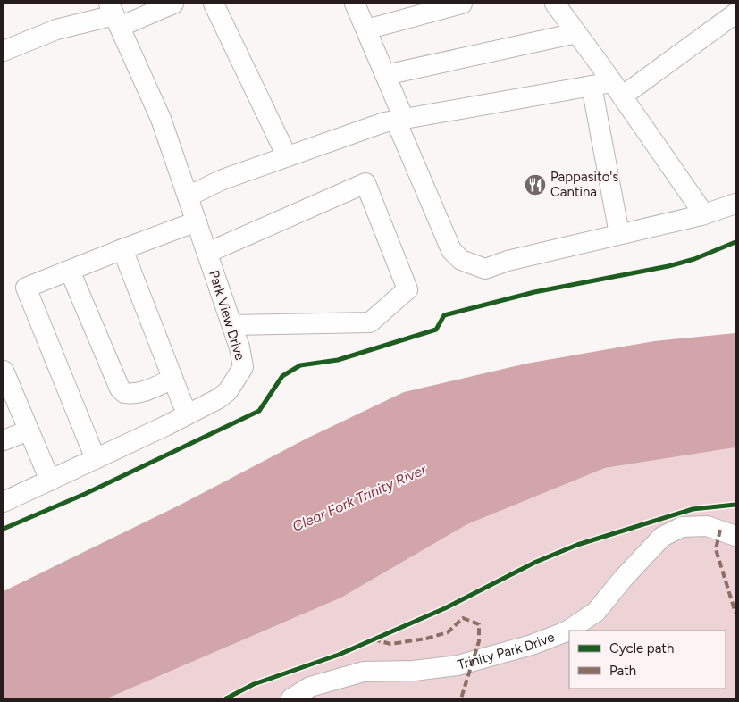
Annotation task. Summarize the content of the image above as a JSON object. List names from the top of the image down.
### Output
{
  "streets": {
    "street": ["Park View Drive", "Trinity Park Drive"]
  },
  "water": ["Clear Fork Trinity River"],
  "places": {
    "restaurant": ["Pappasito's Cantina"]
  },
  "legend": ["Cycle path", "Path"]
}
